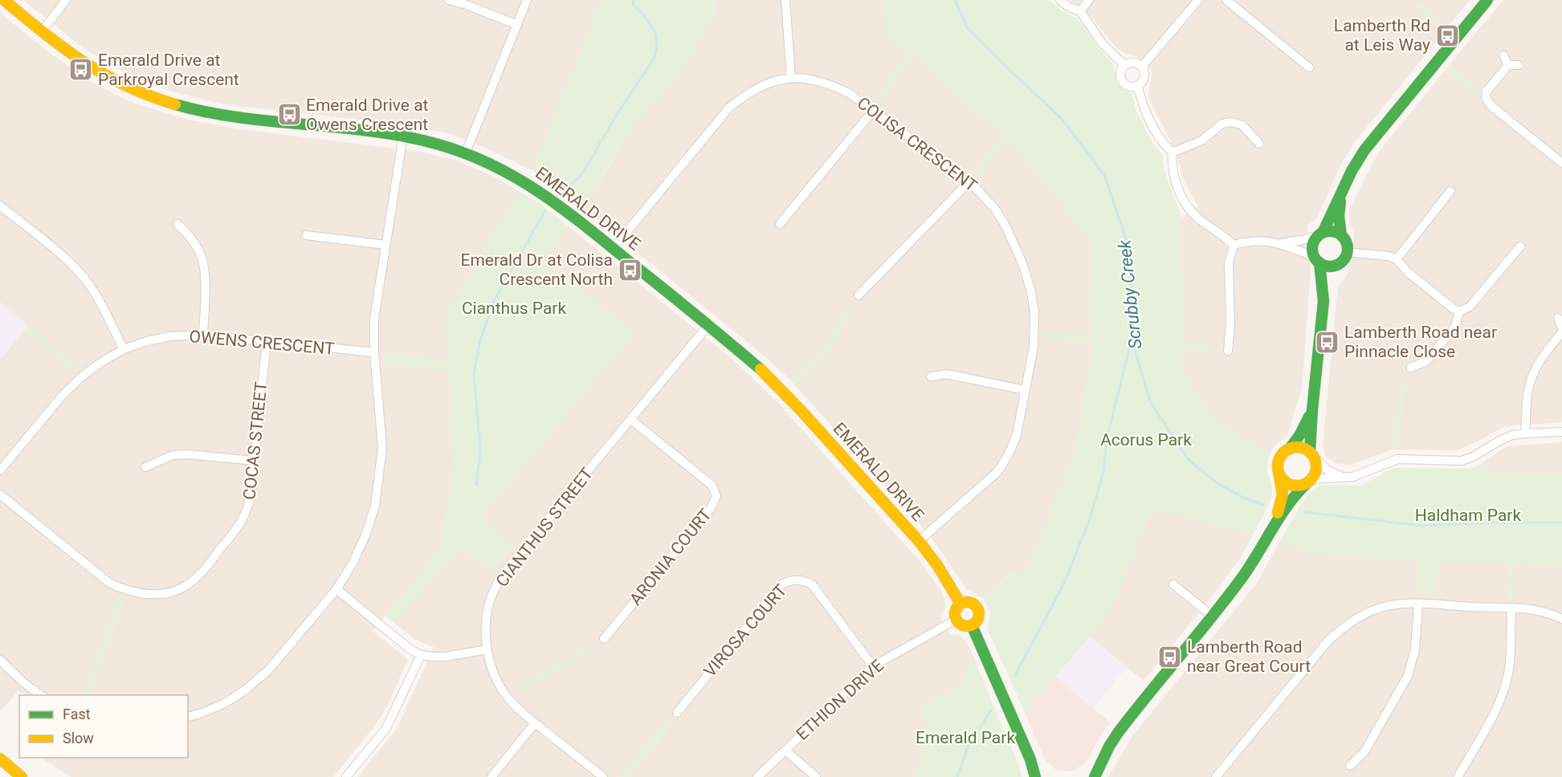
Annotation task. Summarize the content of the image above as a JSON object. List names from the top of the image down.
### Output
{
  "streets": {
    "main road": ["EMERALD DRIVE"],
    "street": [
      "COLISA CRESCENT",
      "OWENS CRESCENT",
      "COCAS STREET",
      "CIANTHUS STREET",
      "ARONIA COURT",
      "VIROSA COURT",
      "ETHION DRIVE"
    ]
  },
  "crossings": [
    ["COLISA CRESCENT", "EMERALD DRIVE"],
    ["EMERALD DRIVE", "CIANTHUS STREET"],
    ["EMERALD DRIVE", "ETHION DRIVE"],
    ["OWENS CRESCENT", "COCAS STREET"],
    ["CIANTHUS STREET", "ARONIA COURT"],
    ["VIROSA COURT", "ETHION DRIVE"]
  ],
  "water": ["Scrubby Creek"],
  "parks": [
    "Cianthus Park",
    "Acorus Park",
    "Haldham Park",
    "Emerald Park"
  ],
  "places": {
    "bus stop": [
      "Lamberth Rd at Leis Way",
      "Emerald Drive at Parkroyal Crescent",
      "Emerald Drive at Owens Crescent",
      "Emerald Dr at Colisa Crescent North",
      "Lamberth Road near Pinnacle Close",
      "Lamberth Road near Great Court"
    ]
  },
  "legend": ["Fast", "Slow"]
}
